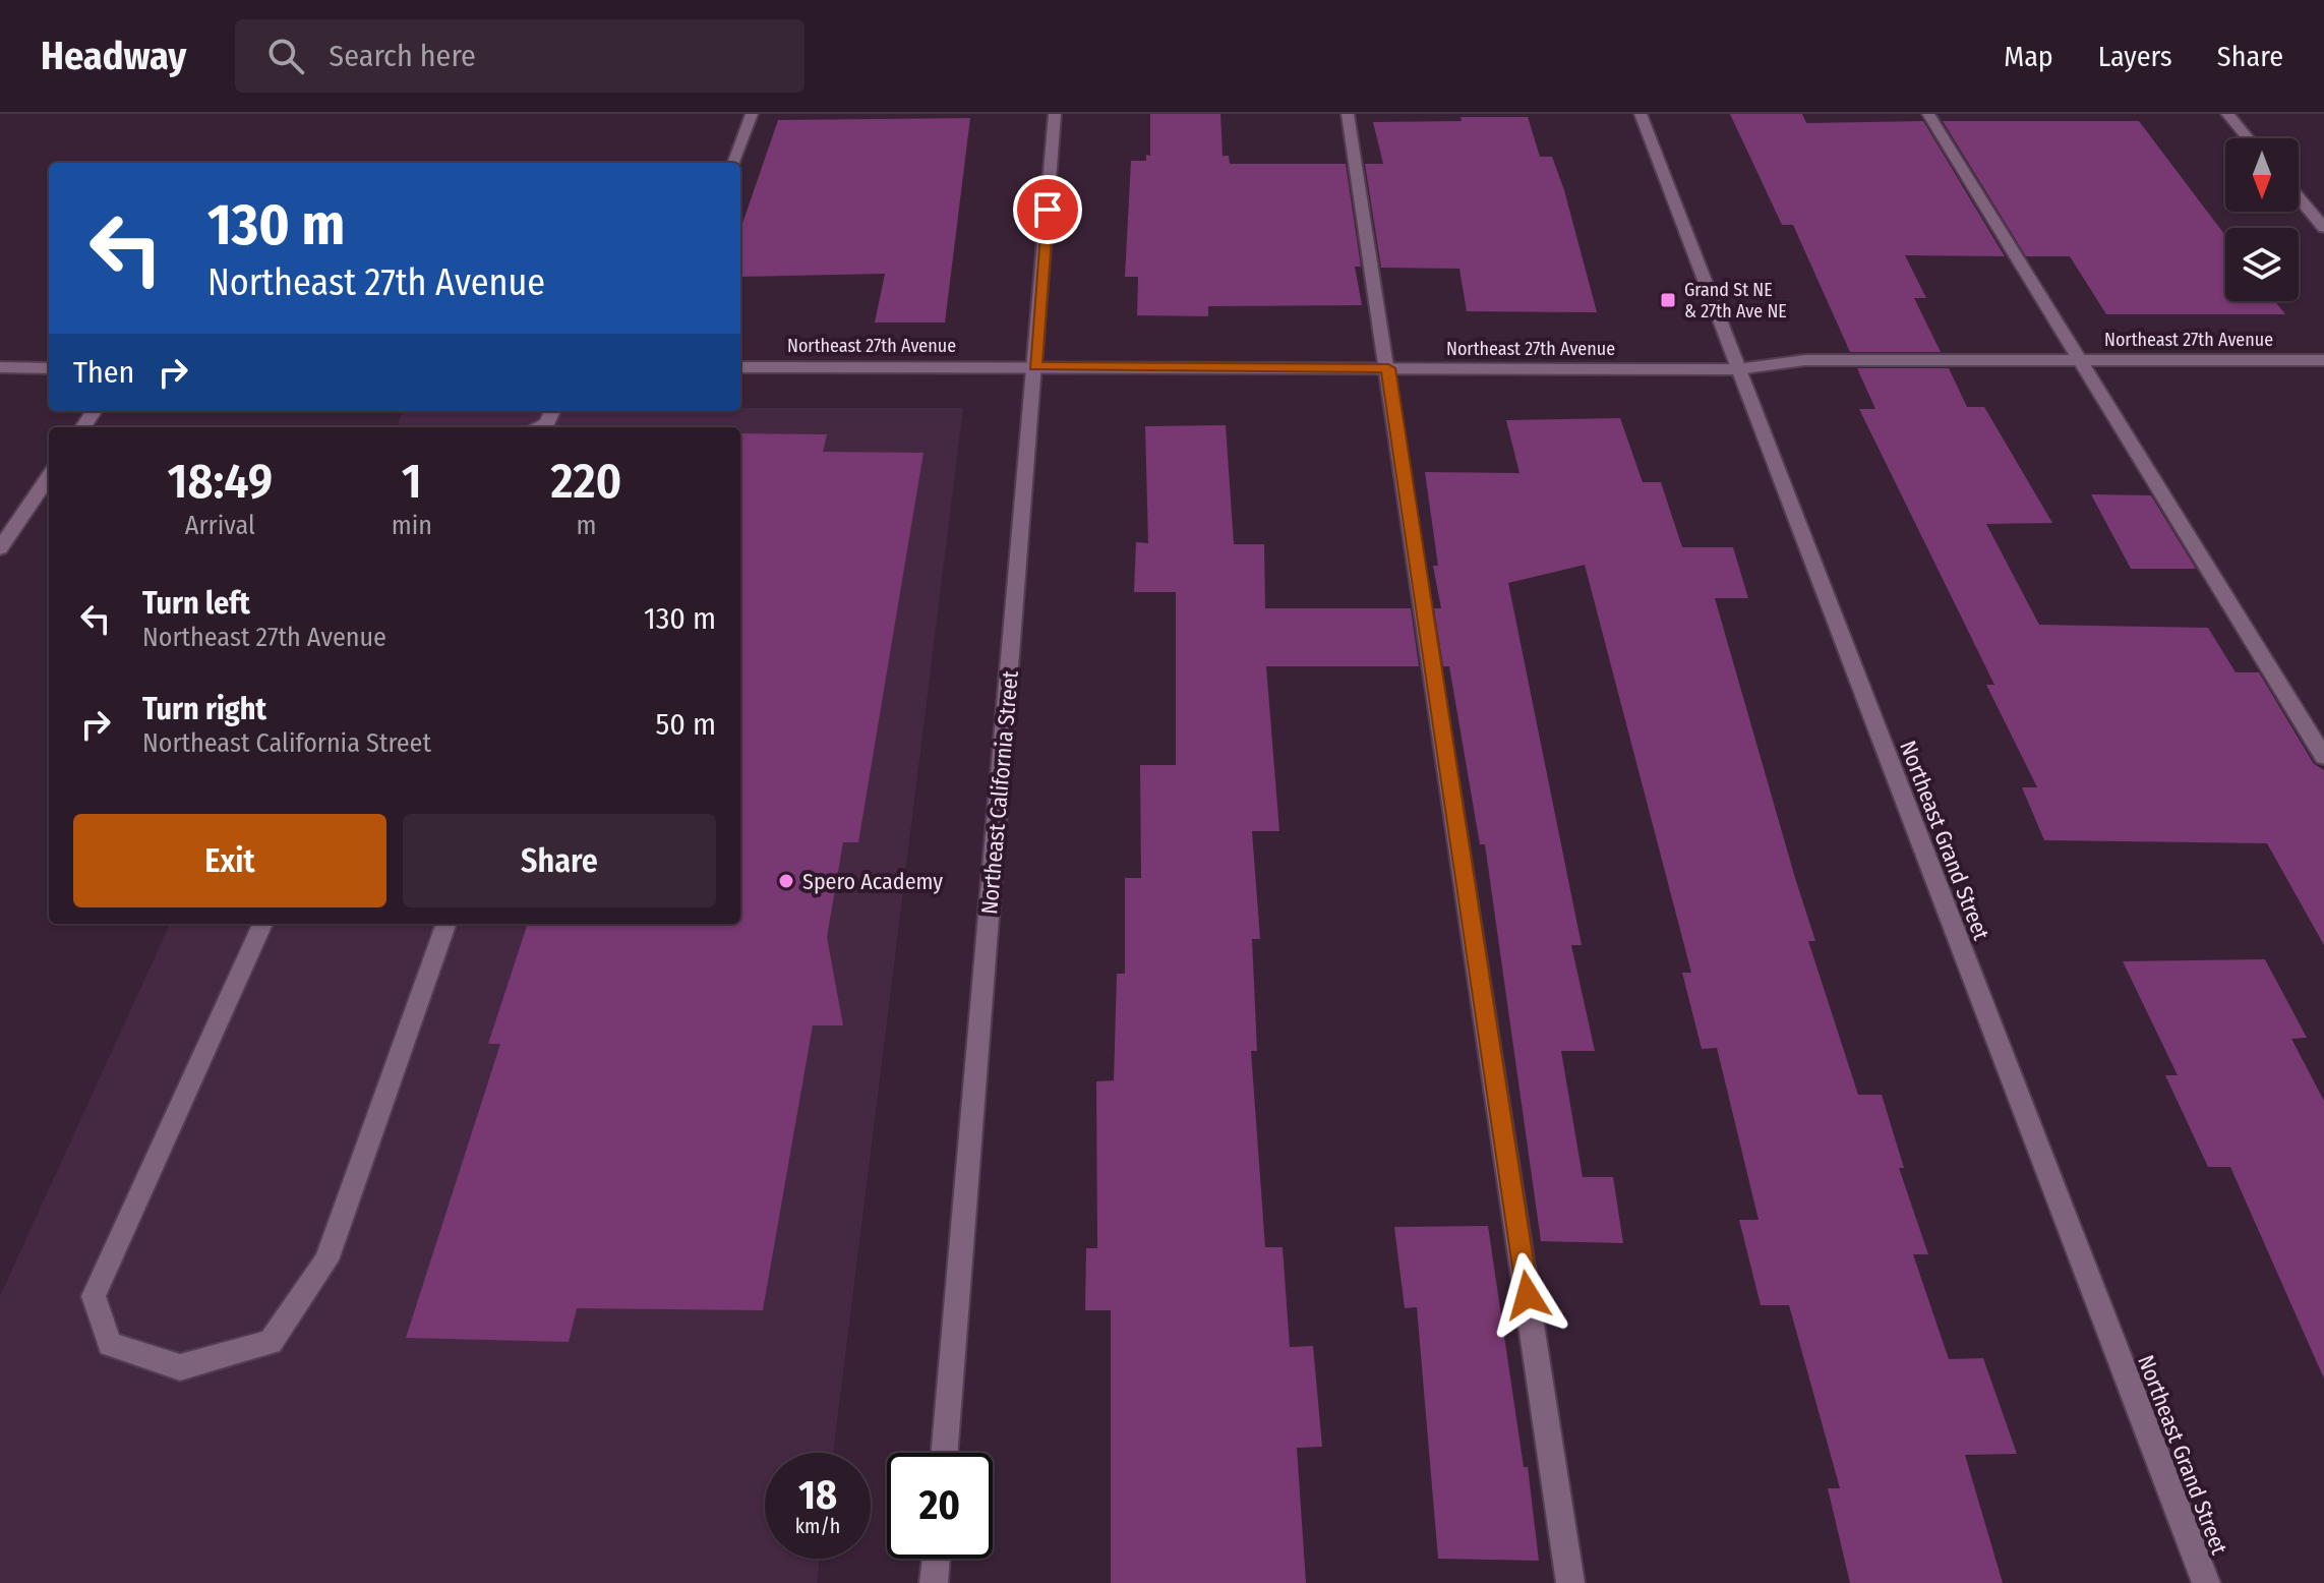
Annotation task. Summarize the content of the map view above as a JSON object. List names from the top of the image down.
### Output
{
  "streets": {
    "street": ["Northeast 27th Avenue", "Northeast California Street", "Northeast Grand Street"]
  },
  "crossings": [
    ["Northeast 27th Avenue", "Northeast California Street"],
    ["Northeast 27th Avenue", "Northeast Grand Street"]
  ],
  "places": {
    "transit": ["Grand St NE & 27th Ave NE"],
    "other": ["Spero Academy"]
  },
  "north": "bottom",
  "page": {
    "header": "Headway",
    "search": "Search here",
    "nav": ["Map", "Layers", "Share"],
    "turn": ["130 m", "Northeast 27th Avenue"],
    "then": "Then",
    "eta": [
      "18:49",
      "Arrival",
      "1",
      "min",
      "220",
      "m"
    ],
    "list": [
      {
        "name": "Turn left",
        "note": "Northeast 27th Avenue",
        "value": "130 m"
      },
      {
        "name": "Turn right",
        "note": "Northeast California Street",
        "value": "50 m"
      }
    ],
    "buttons": ["Exit", "Share"],
    "speed": "18 km/h",
    "limit": "20"
  }
}
